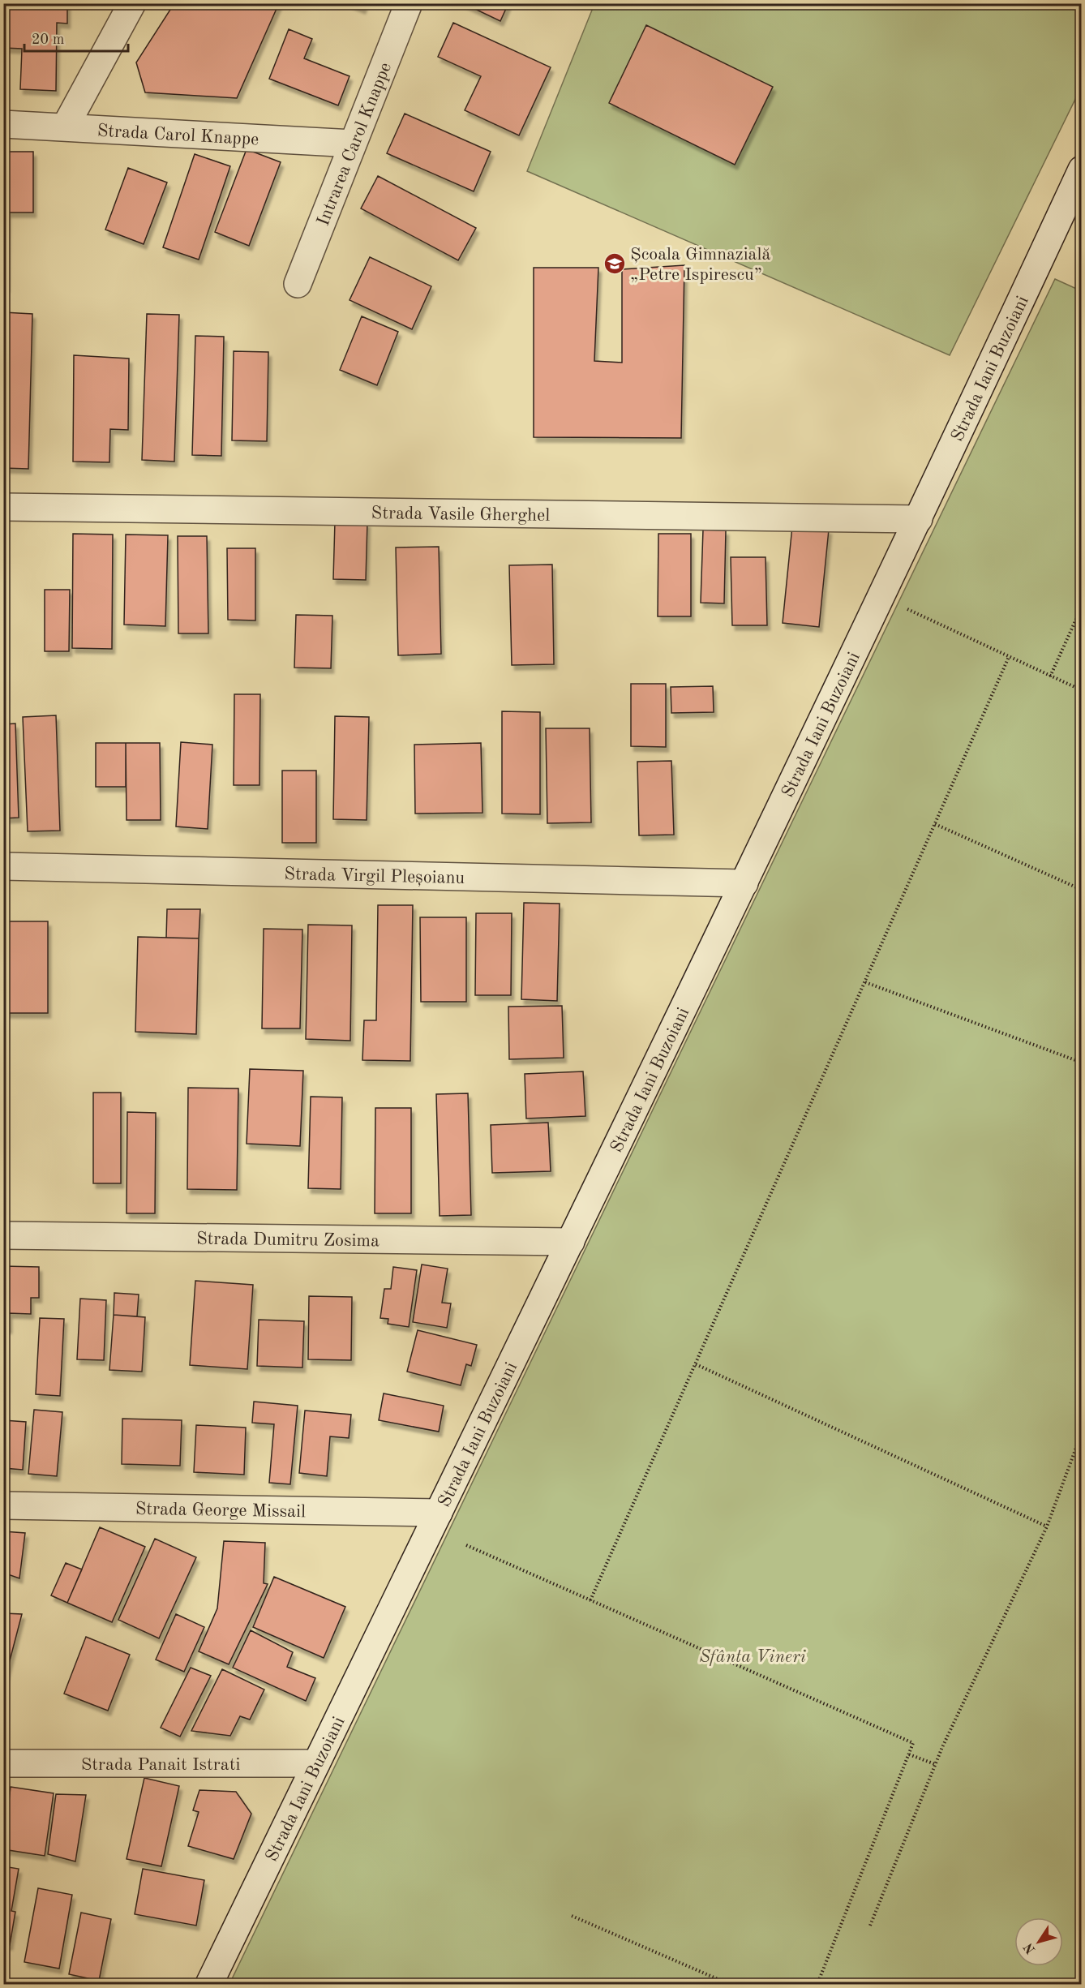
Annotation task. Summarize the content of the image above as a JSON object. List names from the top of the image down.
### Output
{
  "streets": {
    "street": [
      "Strada Carol Knappe",
      "Intrarea Carol Knappe",
      "Strada Iani Buzoiani",
      "Strada Vasile Gherghel",
      "Strada Virgil Pleșoianu",
      "Strada Dumitru Zosima",
      "Strada George Missail",
      "Strada Panait Istrati"
    ]
  },
  "crossings": [
    ["Strada Carol Knappe", "Intrarea Carol Knappe"],
    ["Strada Iani Buzoiani", "Strada Vasile Gherghel"],
    ["Strada Iani Buzoiani", "Strada Virgil Pleșoianu"],
    ["Strada Iani Buzoiani", "Strada Dumitru Zosima"],
    ["Strada Iani Buzoiani", "Strada George Missail"],
    ["Strada Iani Buzoiani", "Strada Panait Istrati"]
  ],
  "parks": ["Sfânta Vineri"],
  "places": {
    "school or university": ["Școala Gimnazială „Petre Ispirescu”"]
  },
  "scale_bar": "20 m",
  "north": "bottom left"
}
